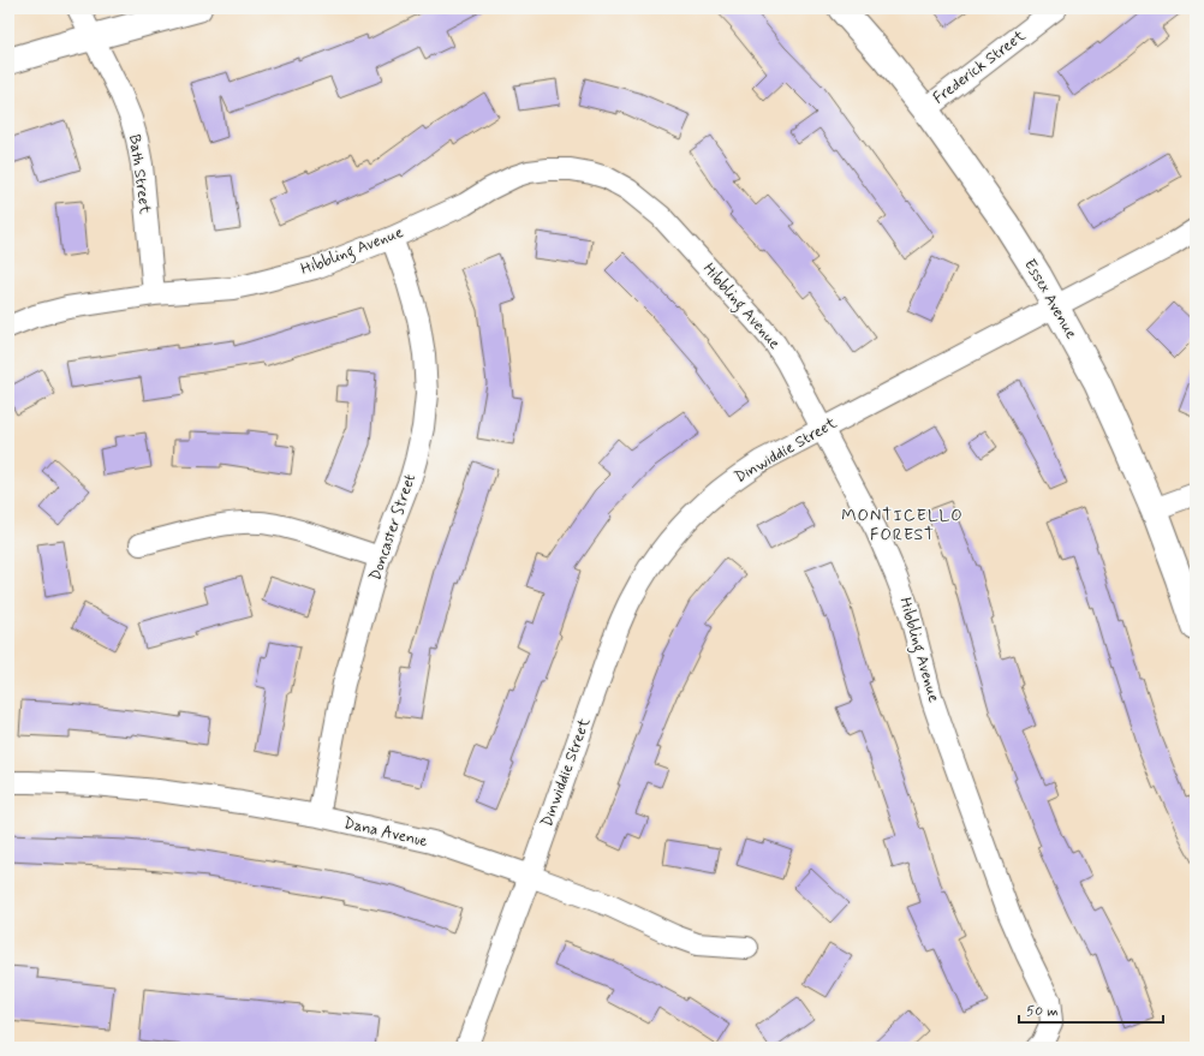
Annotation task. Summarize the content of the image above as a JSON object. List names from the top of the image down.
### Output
{
  "streets": {
    "street": [
      "Frederick Street",
      "Bath Street",
      "Hibbling Avenue",
      "Essex Avenue",
      "Dinwiddie Street",
      "Doncaster Street",
      "Dana Avenue"
    ]
  },
  "crossings": [
    ["Frederick Street", "Essex Avenue"],
    ["Bath Street", "Hibbling Avenue"],
    ["Hibbling Avenue", "Dinwiddie Street"],
    ["Hibbling Avenue", "Doncaster Street"],
    ["Essex Avenue", "Dinwiddie Street"],
    ["Dinwiddie Street", "Dana Avenue"],
    ["Doncaster Street", "Dana Avenue"]
  ],
  "districts": ["MONTICELLO FOREST"],
  "scale_bar": "50 m"
}
